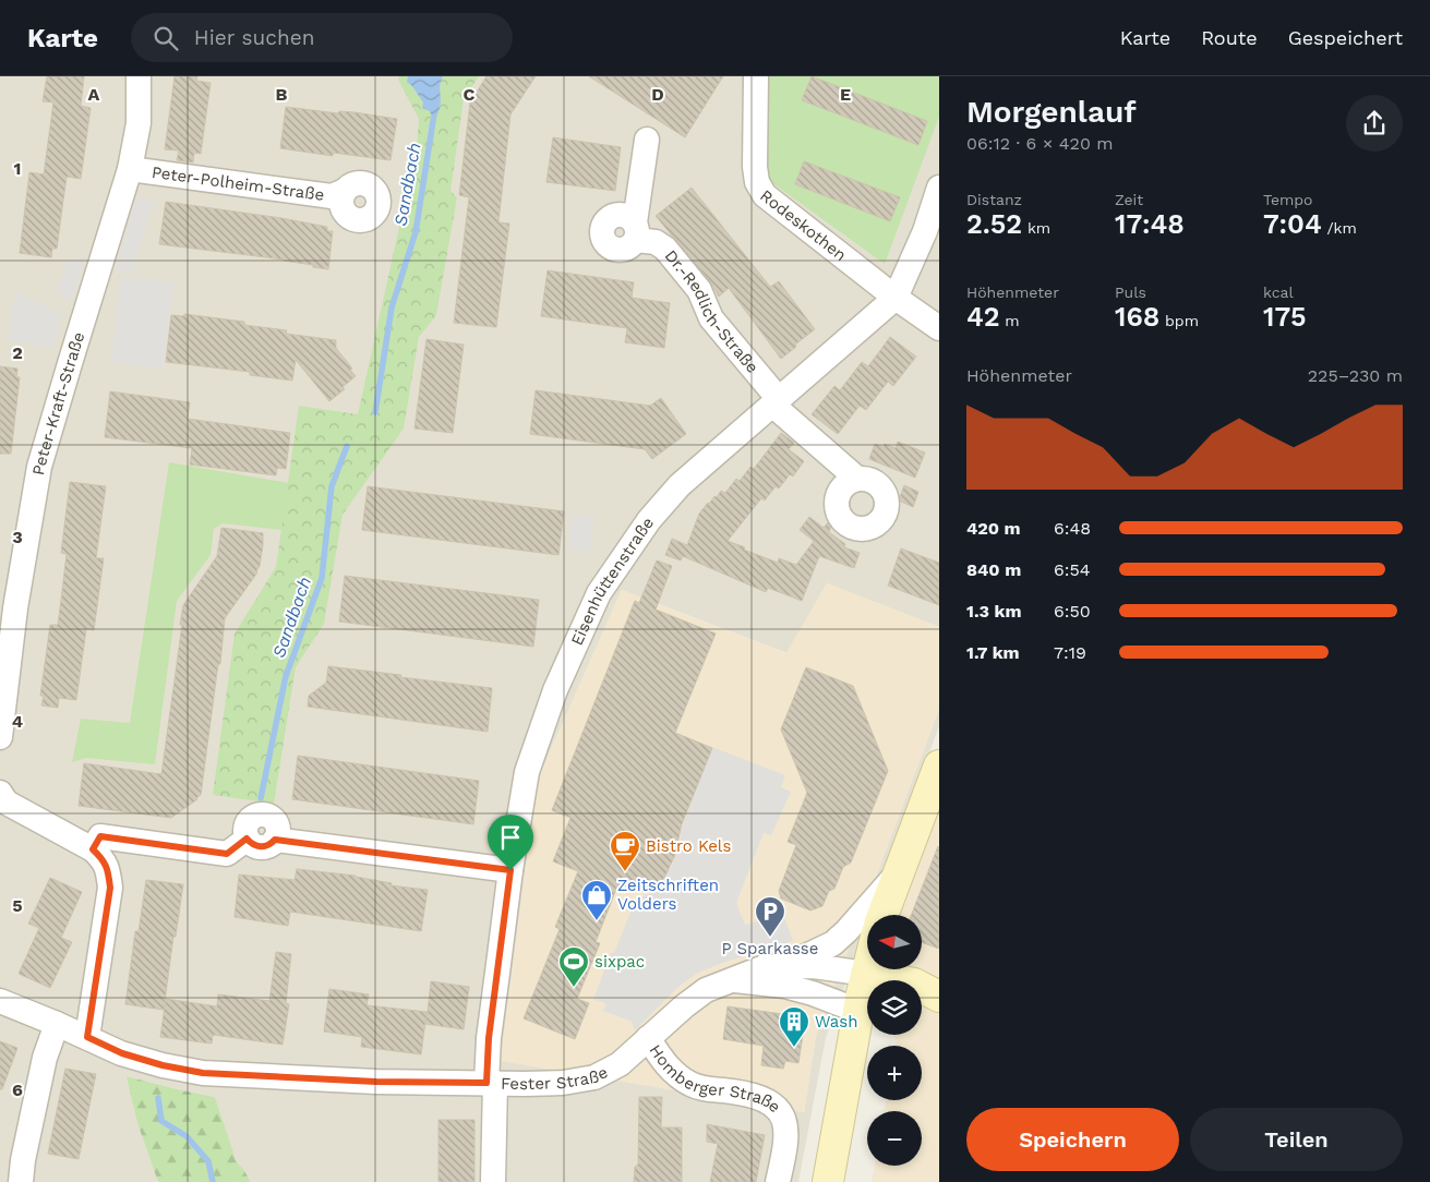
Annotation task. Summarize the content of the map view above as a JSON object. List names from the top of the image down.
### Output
{
  "streets": {
    "street": [
      "Peter-Polheim-Straße",
      "Rodeskothen",
      "Dr.-Redlich-Straße",
      "Peter-Kraft-Straße",
      "Eisenhüttenstraße",
      "Fester Straße",
      "Homberger Straße"
    ]
  },
  "crossings": [
    ["Peter-Polheim-Straße", "Peter-Kraft-Straße"],
    ["Rodeskothen", "Eisenhüttenstraße"],
    ["Dr.-Redlich-Straße", "Eisenhüttenstraße"],
    ["Eisenhüttenstraße", "Fester Straße"],
    ["Fester Straße", "Homberger Straße"]
  ],
  "water": ["Sandbach"],
  "places": {
    "cafe": ["Bistro Kels"],
    "shop": ["Zeitschriften Volders"],
    "parking": ["P Sparkasse"],
    "sports": ["sixpac"],
    "building": ["Wash"]
  },
  "north": "left",
  "page": {
    "header": "Karte",
    "search": "Hier suchen",
    "nav": ["Karte", "Route", "Gespeichert"],
    "heading": ["Morgenlauf", "06:12 · 6 × 420 m"],
    "stats": [
      ["Distanz", "2.52 km"],
      ["Zeit", "17:48"],
      ["Tempo", "7:04 /km"],
      ["Höhenmeter", "42 m"],
      ["Puls", "168 bpm"],
      ["kcal", "175"]
    ],
    "chart": ["Höhenmeter", "225–230 m"],
    "list": [
      {
        "name": "420 m",
        "note": "6:48"
      },
      {
        "name": "840 m",
        "note": "6:54"
      },
      {
        "name": "1.3 km",
        "note": "6:50"
      },
      {
        "name": "1.7 km",
        "note": "7:19"
      }
    ],
    "map_buttons": ["+", "−"],
    "buttons": ["Speichern", "Teilen"]
  },
  "grid": {
    "columns": [
      "A",
      "B",
      "C",
      "D",
      "E"
    ],
    "rows": [
      "1",
      "2",
      "3",
      "4",
      "5",
      "6"
    ]
  }
}
